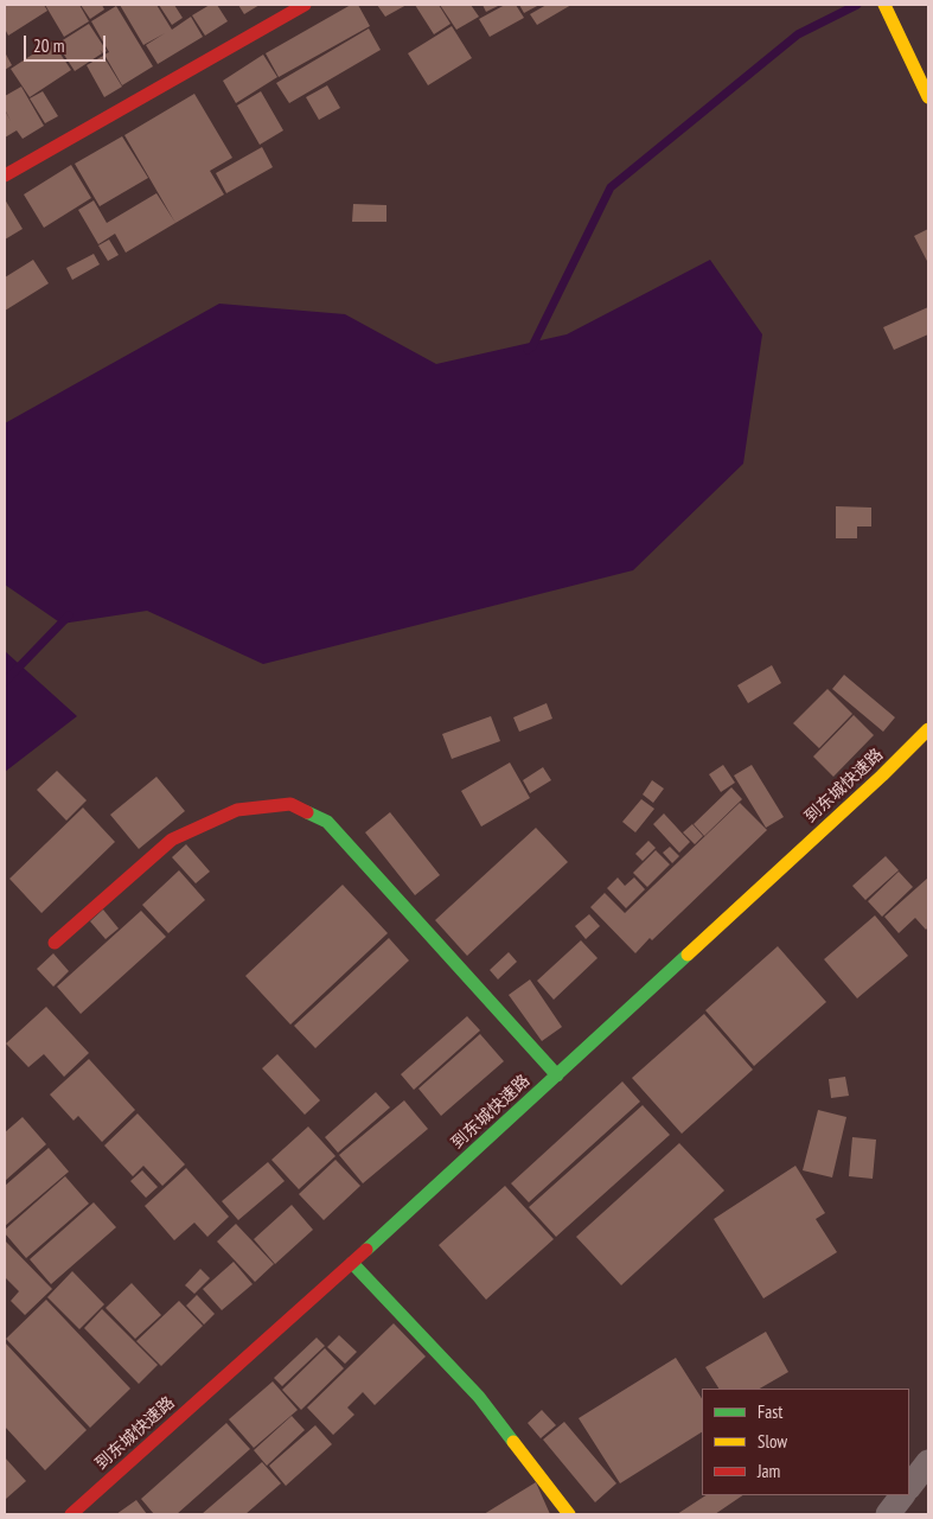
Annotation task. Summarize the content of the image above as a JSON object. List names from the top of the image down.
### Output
{
  "streets": {
    "street": ["到东城快速路"]
  },
  "legend": ["Fast", "Slow", "Jam"],
  "scale_bar": "20 m"
}
